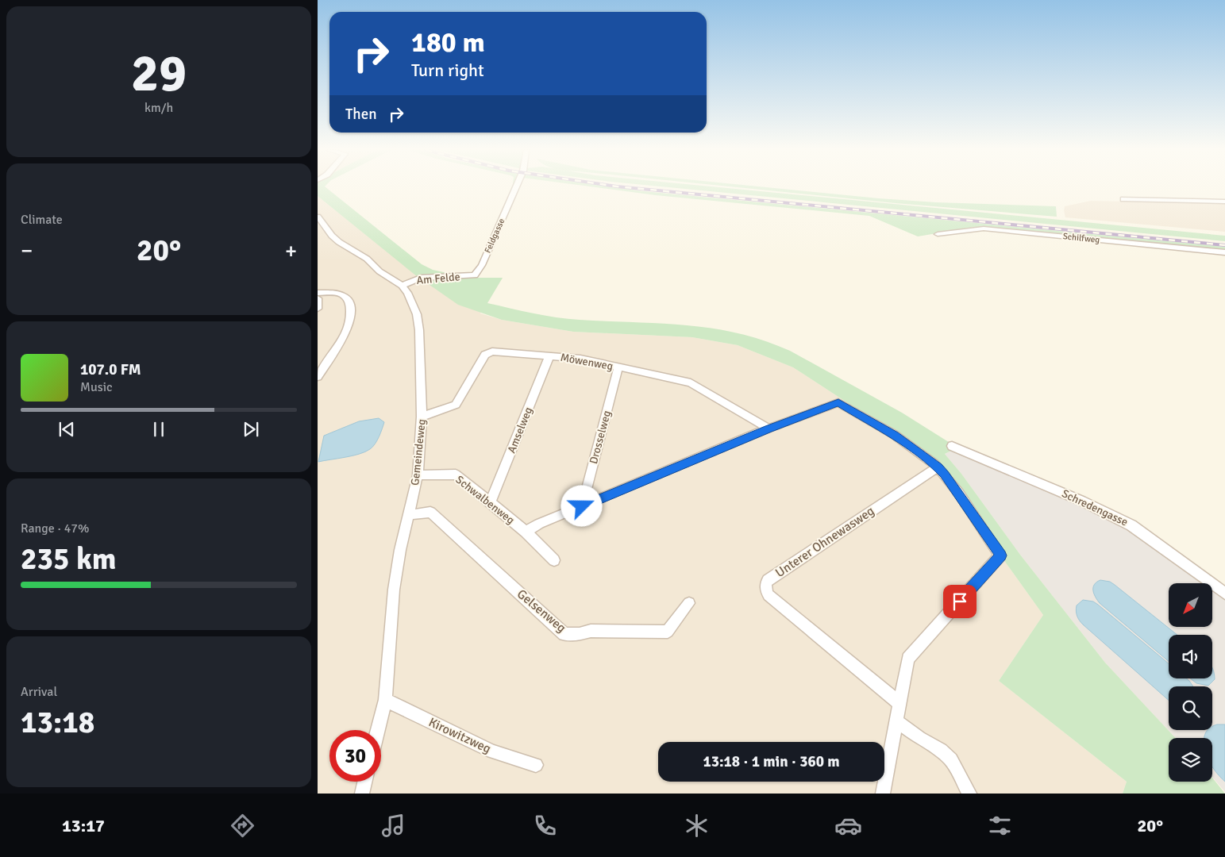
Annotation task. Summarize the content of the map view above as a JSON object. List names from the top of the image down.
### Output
{
  "streets": {
    "street": [
      "Feldgasse",
      "Schilfweg",
      "Am Felde",
      "Möwenweg",
      "Amselweg",
      "Drosselweg",
      "Gemeindeweg",
      "Schwalbenweg",
      "Schredengasse",
      "Unterer Ohnewasweg",
      "Gelsenweg",
      "Kirowitzweg"
    ]
  },
  "crossings": [
    ["Feldgasse", "Am Felde"],
    ["Am Felde", "Gemeindeweg"],
    ["Möwenweg", "Amselweg"],
    ["Möwenweg", "Drosselweg"],
    ["Möwenweg", "Gemeindeweg"],
    ["Möwenweg", "Schwalbenweg"],
    ["Amselweg", "Schwalbenweg"],
    ["Drosselweg", "Schwalbenweg"],
    ["Gemeindeweg", "Schwalbenweg"],
    ["Gemeindeweg", "Gelsenweg"],
    ["Gemeindeweg", "Kirowitzweg"],
    ["Schwalbenweg", "Unterer Ohnewasweg"]
  ],
  "north": "bottom left",
  "page": {
    "tile": [
      ["29", "km/h"],
      "Climate",
      ["Range · 47%", "235 km"],
      ["Arrival", "13:18"]
    ],
    "turn": ["180 m", "Turn right"],
    "then": "Then",
    "heat": ["−", "20°", "+"],
    "song": ["107.0 FM", "Music"],
    "limit": "30",
    "trip": "13:18 · 1 min · 360 m",
    "tabs": ["13:17", "20°"]
  }
}
